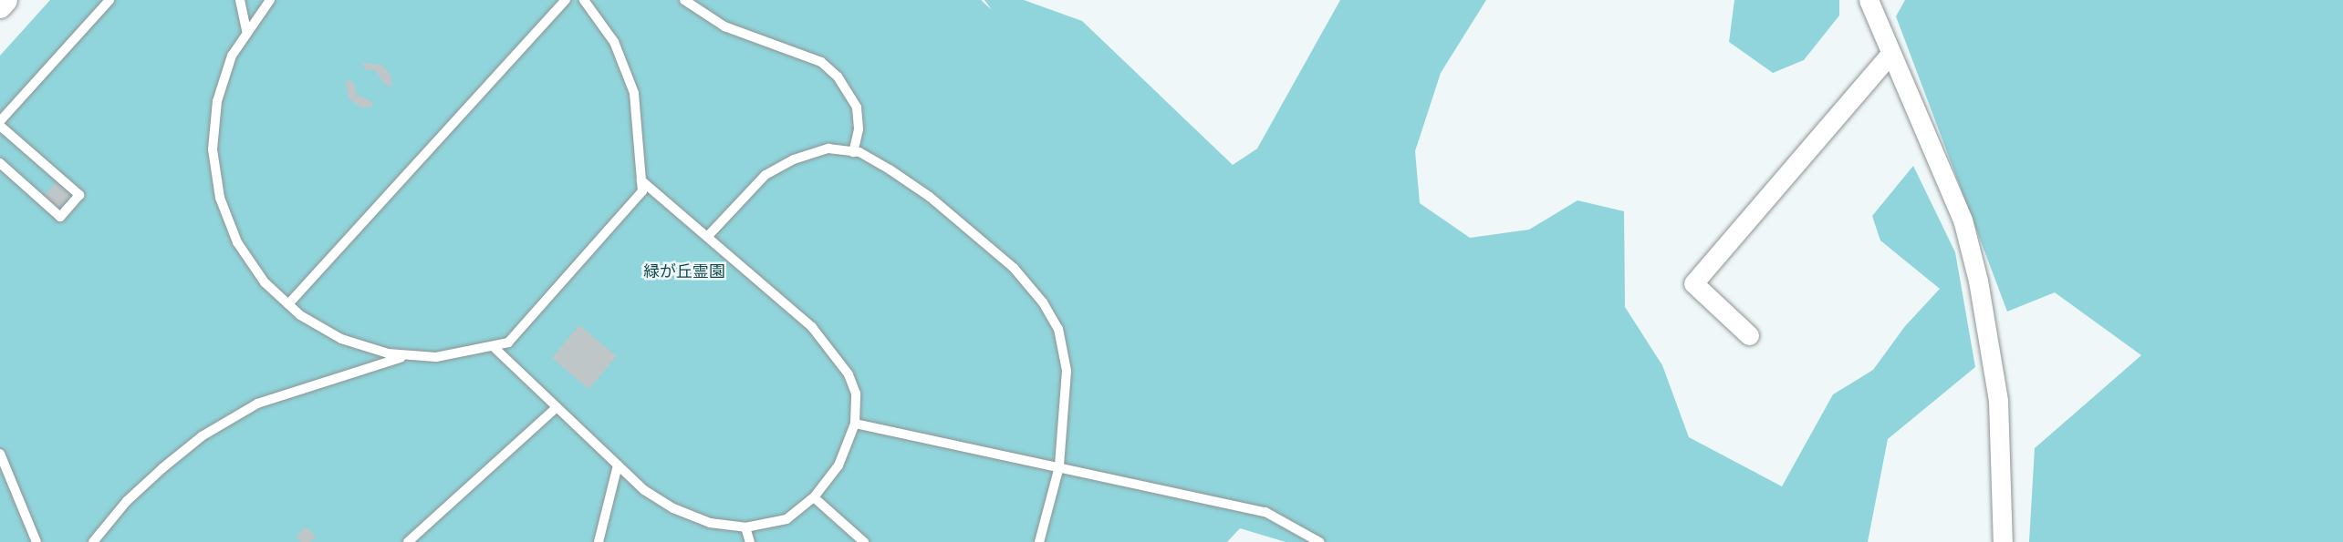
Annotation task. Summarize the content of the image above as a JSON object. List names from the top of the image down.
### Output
{
  "parks": ["緑が丘霊園"]
}
